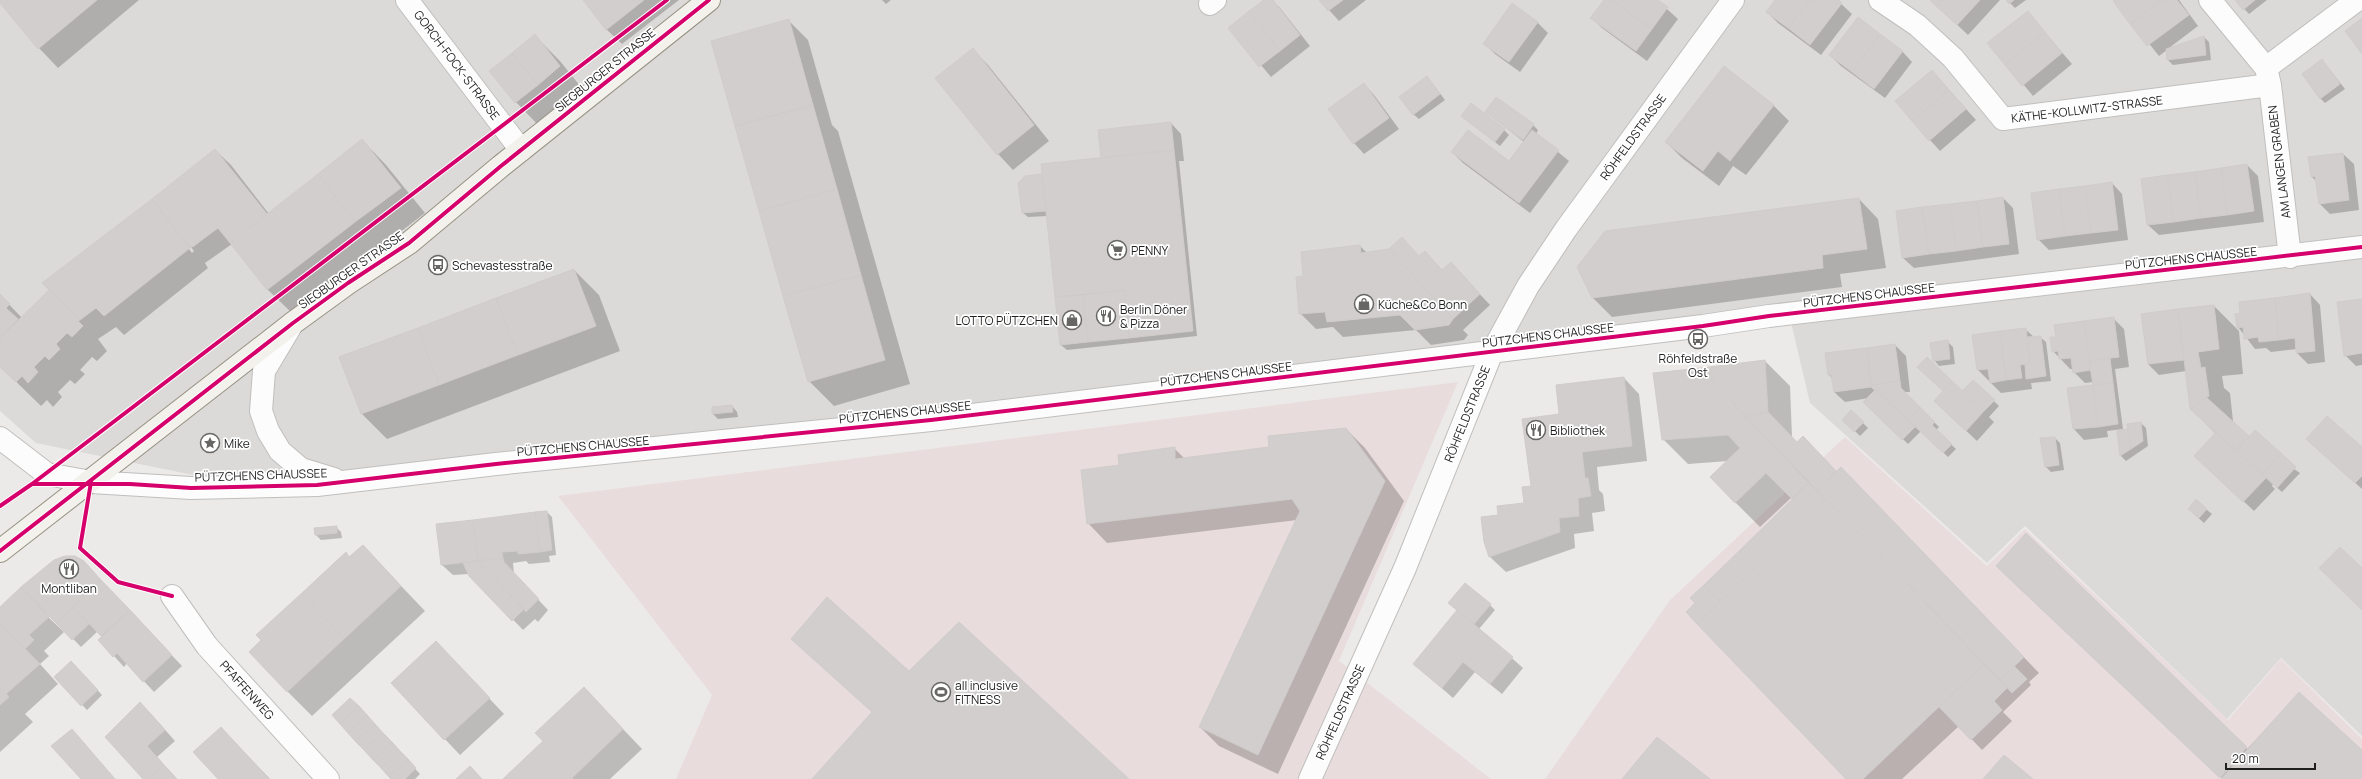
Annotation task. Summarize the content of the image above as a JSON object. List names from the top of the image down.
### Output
{
  "streets": {
    "main road": ["SIEGBURGER STRASSE"],
    "street": [
      "GORCH-FOCK-STRASSE",
      "KÄTHE-KOLLWITZ-STRASSE",
      "RÖHFELDSTRASSE",
      "AM LANGEN GRABEN",
      "PÜTZCHENS CHAUSSEE",
      "PFAFFENWEG"
    ]
  },
  "crossings": [
    ["GORCH-FOCK-STRASSE", "SIEGBURGER STRASSE"],
    ["SIEGBURGER STRASSE", "PÜTZCHENS CHAUSSEE"],
    ["KÄTHE-KOLLWITZ-STRASSE", "AM LANGEN GRABEN"],
    ["RÖHFELDSTRASSE", "PÜTZCHENS CHAUSSEE"],
    ["AM LANGEN GRABEN", "PÜTZCHENS CHAUSSEE"]
  ],
  "places": {
    "supermarket": ["PENNY"],
    "bus stop": ["Schevastesstraße", "Röhfeldstraße Ost"],
    "shop": ["Küche&Co Bonn", "LOTTO PÜTZCHEN"],
    "restaurant": ["Berlin Döner & Pizza", "Bibliothek", "Montliban"],
    "place": ["Mike"],
    "sports": ["all inclusive FITNESS"]
  },
  "scale_bar": "20 m"
}
